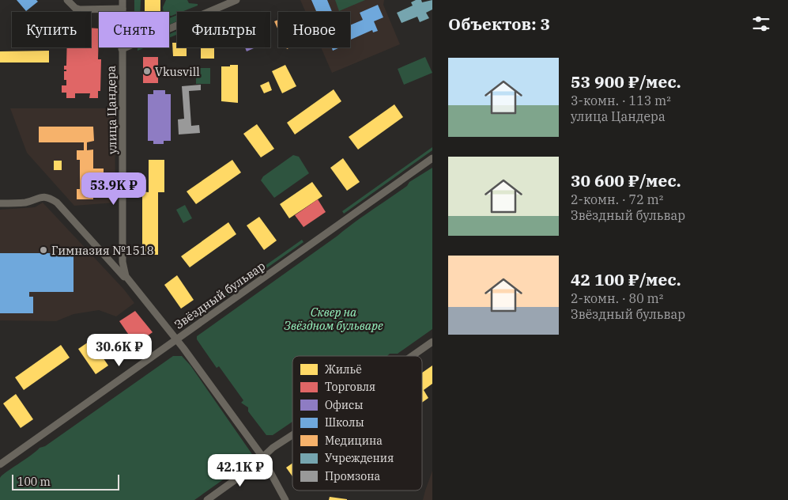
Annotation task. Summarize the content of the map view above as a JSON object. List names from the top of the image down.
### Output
{
  "streets": {
    "street": ["улица Цандера", "Звёздный бульвар"]
  },
  "crossings": [
    ["улица Цандера", "Звёздный бульвар"]
  ],
  "parks": ["Сквер на Звёздном бульваре"],
  "places": ["Vkusvill", "Гимназия №1518"],
  "legend": [
    "Жильё",
    "Торговля",
    "Офисы",
    "Школы",
    "Медицина",
    "Учреждения",
    "Промзона"
  ],
  "scale_bar": "100 m",
  "page": {
    "heading": "Объектов: 3",
    "chip": [
      "Купить",
      "Снять",
      "Фильтры",
      "Новое"
    ],
    "list": [
      {
        "name": "53 900 ₽/мес.",
        "note": "3-комн. · 113 m² · улица Цандера"
      },
      {
        "name": "30 600 ₽/мес.",
        "note": "2-комн. · 72 m² · Звёздный бульвар"
      },
      {
        "name": "42 100 ₽/мес.",
        "note": "2-комн. · 80 m² · Звёздный бульвар"
      }
    ],
    "price": ["53.9K ₽", "30.6K ₽", "42.1K ₽"],
    "scale": "100 m"
  }
}
